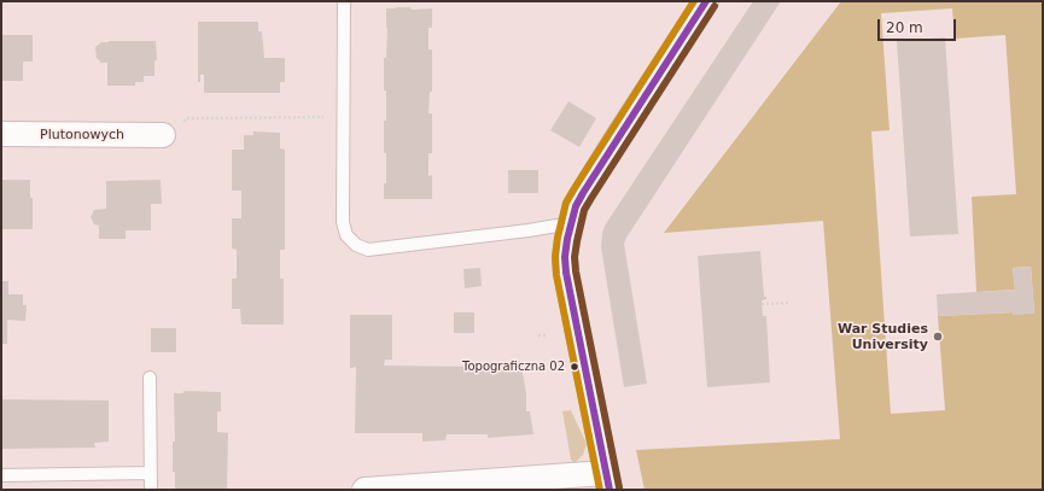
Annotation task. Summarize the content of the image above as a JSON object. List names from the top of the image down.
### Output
{
  "streets": {
    "street": ["Plutonowych"]
  },
  "places": ["War Studies University", "Topograficzna 02"],
  "scale_bar": "20 m"
}
